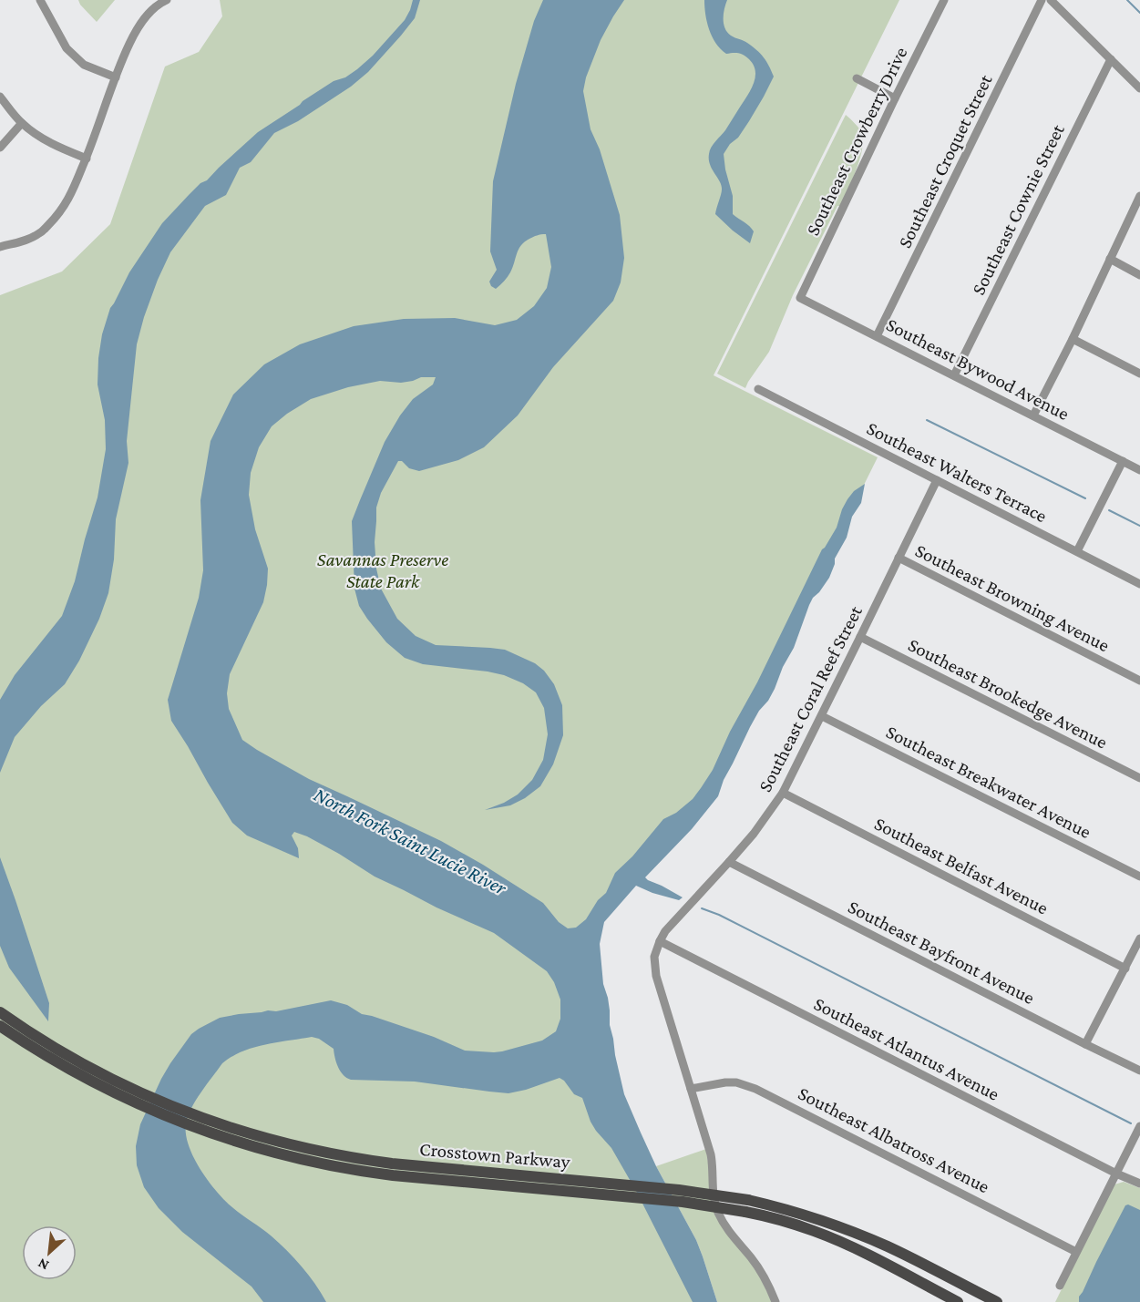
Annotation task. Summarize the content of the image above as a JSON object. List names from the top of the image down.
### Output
{
  "streets": {
    "main road": ["Crosstown Parkway"],
    "street": [
      "Southeast Crowberry Drive",
      "Southeast Croquet Street",
      "Southeast Cownie Street",
      "Southeast Bywood Avenue",
      "Southeast Walters Terrace",
      "Southeast Browning Avenue",
      "Southeast Brookedge Avenue",
      "Southeast Coral Reef Street",
      "Southeast Breakwater Avenue",
      "Southeast Belfast Avenue",
      "Southeast Bayfront Avenue",
      "Southeast Atlantus Avenue",
      "Southeast Albatross Avenue"
    ]
  },
  "crossings": [
    ["Southeast Crowberry Drive", "Southeast Bywood Avenue"],
    ["Southeast Croquet Street", "Southeast Bywood Avenue"],
    ["Southeast Cownie Street", "Southeast Bywood Avenue"],
    ["Southeast Walters Terrace", "Southeast Coral Reef Street"],
    ["Southeast Browning Avenue", "Southeast Coral Reef Street"],
    ["Southeast Brookedge Avenue", "Southeast Coral Reef Street"],
    ["Southeast Coral Reef Street", "Southeast Breakwater Avenue"],
    ["Southeast Coral Reef Street", "Southeast Belfast Avenue"],
    ["Southeast Coral Reef Street", "Southeast Bayfront Avenue"],
    ["Southeast Coral Reef Street", "Southeast Atlantus Avenue"],
    ["Southeast Coral Reef Street", "Southeast Albatross Avenue"]
  ],
  "water": ["North Fork Saint Lucie River"],
  "parks": ["Savannas Preserve State Park"],
  "north": "bottom left"
}
